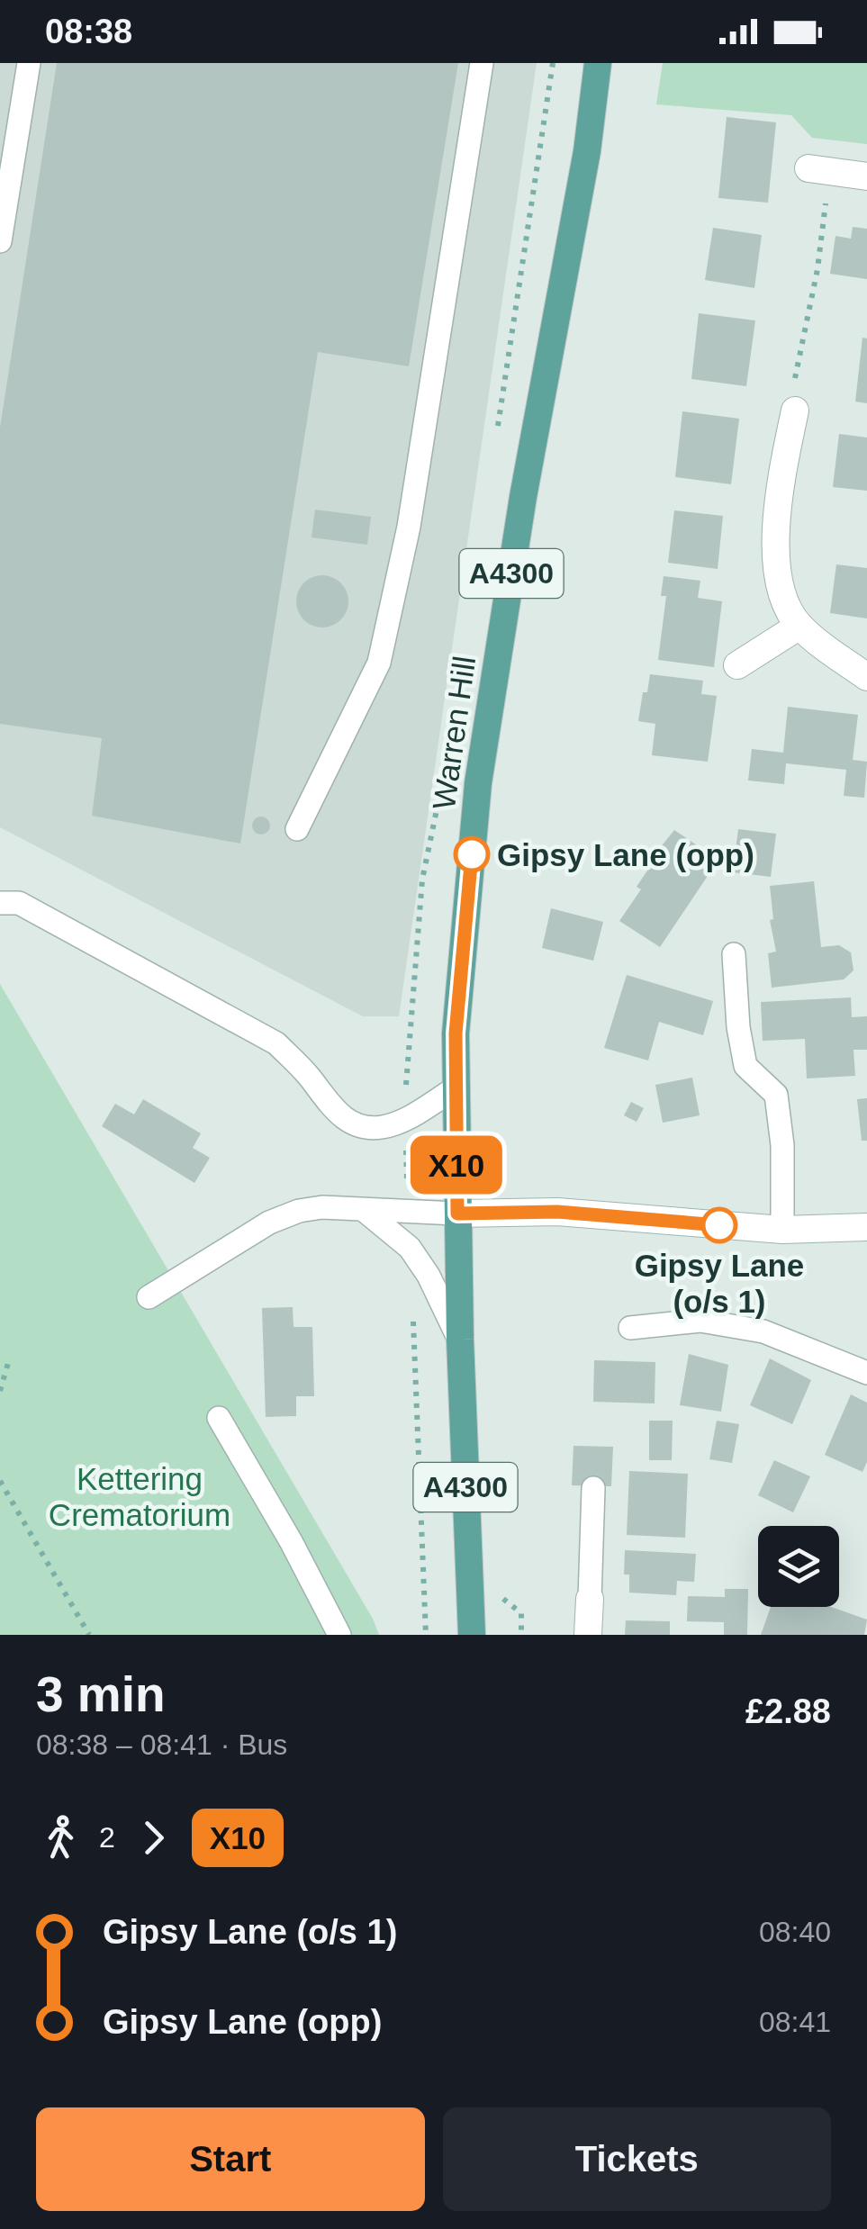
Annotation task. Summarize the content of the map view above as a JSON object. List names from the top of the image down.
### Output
{
  "streets": {
    "main road": ["A4300", "Warren Hill"]
  },
  "parks": ["Kettering Crematorium"],
  "places": ["Gipsy Lane (opp)", "Gipsy Lane (o/s 1)"],
  "lines": ["bus line X10"],
  "page": {
    "status": "08:38",
    "on_map": "X10",
    "heading": ["3 min", "08:38 – 08:41 · Bus", "£2.88"],
    "legs": ["2", "X10"],
    "list": [
      {
        "name": "Gipsy Lane (o/s 1)",
        "value": "08:40"
      },
      {
        "name": "Gipsy Lane (opp)",
        "value": "08:41"
      }
    ],
    "buttons": ["Start", "Tickets"]
  }
}
